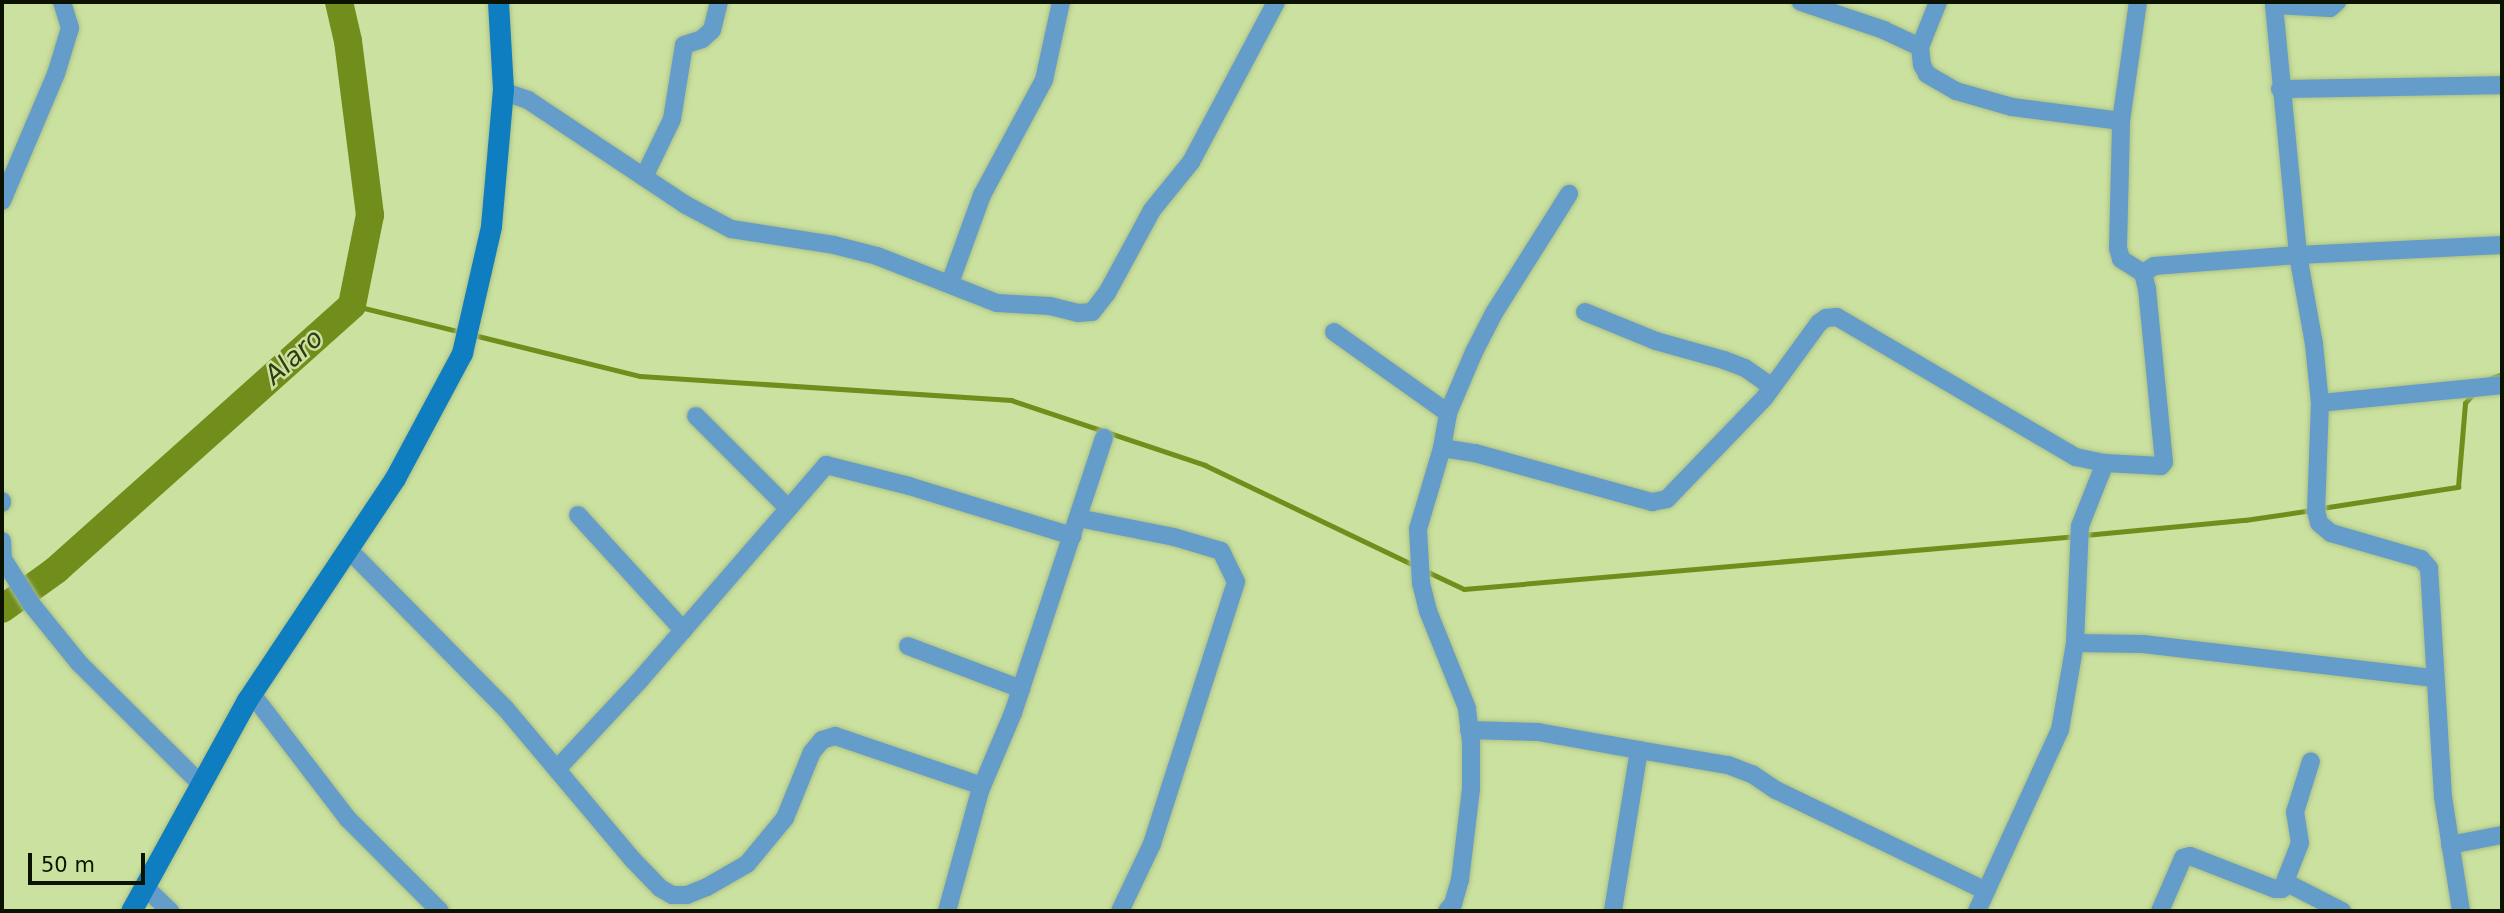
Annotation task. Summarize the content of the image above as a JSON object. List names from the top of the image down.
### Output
{
  "water": ["Alaro"],
  "scale_bar": "50 m"
}
